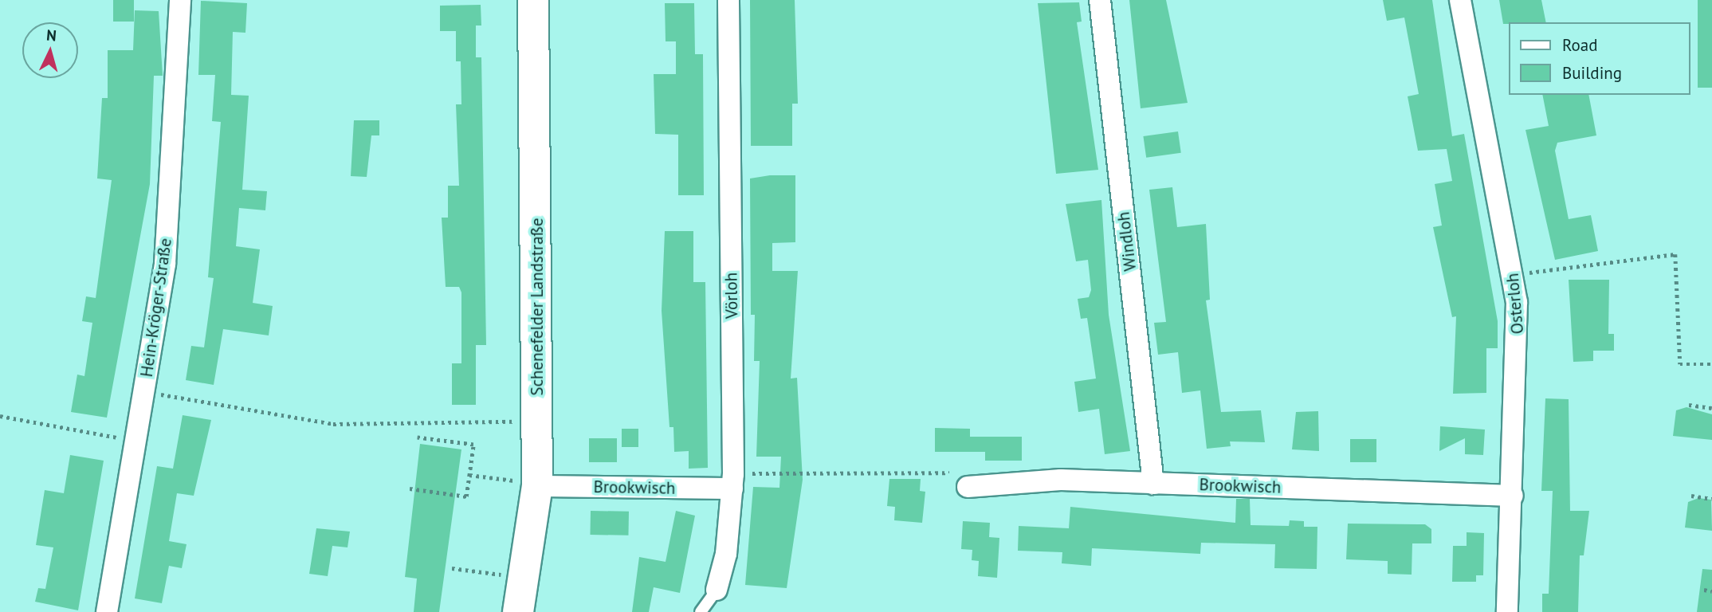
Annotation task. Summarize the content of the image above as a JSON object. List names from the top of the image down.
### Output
{
  "streets": {
    "main road": ["Schenefelder Landstraße"],
    "street": [
      "Windloh",
      "Vörloh",
      "Osterloh",
      "Hein-Kröger-Straße",
      "Brookwisch"
    ]
  },
  "crossings": [
    ["Windloh", "Brookwisch"],
    ["Vörloh", "Brookwisch"],
    ["Osterloh", "Brookwisch"],
    ["Schenefelder Landstraße", "Brookwisch"]
  ],
  "legend": ["Road", "Building"],
  "north": "top"
}
